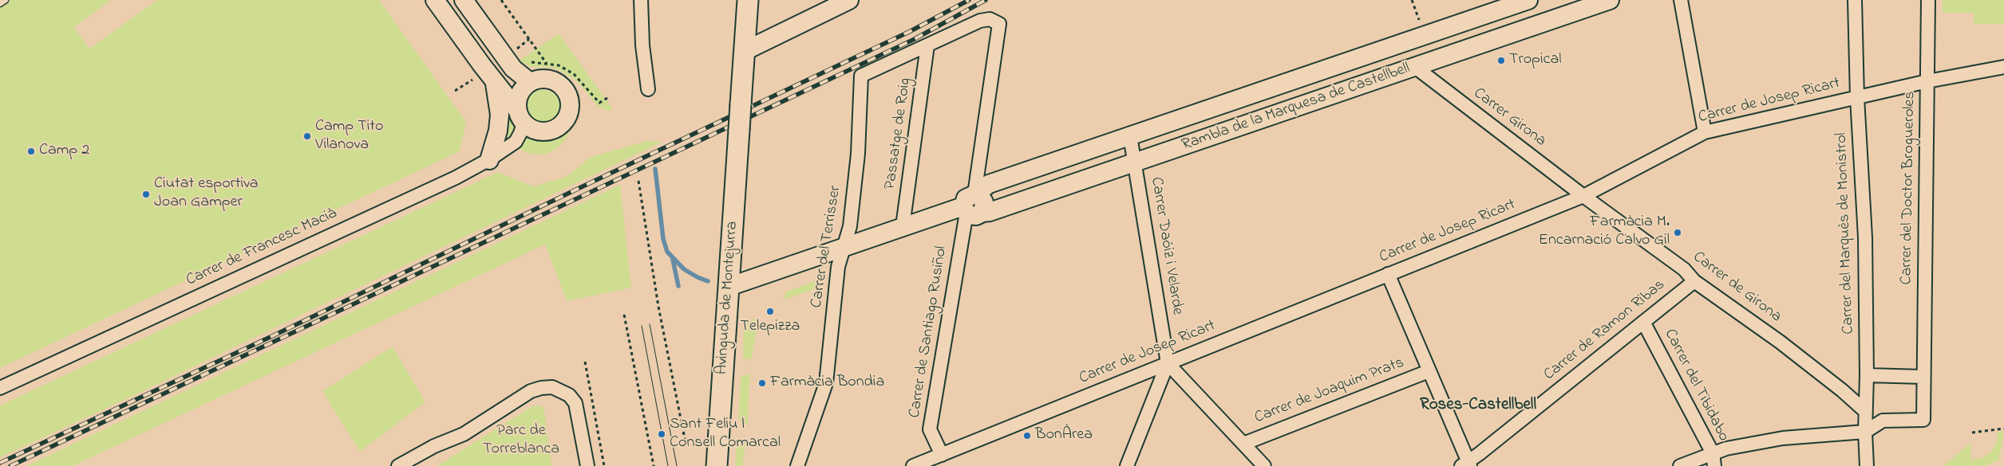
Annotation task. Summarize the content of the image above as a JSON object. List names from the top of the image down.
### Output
{
  "streets": {
    "main road": ["Avinguda de Montejurra"],
    "street": [
      "Carrer de Josep Ricart",
      "Rambla de la Marquesa de Castellbell",
      "Carrer Girona",
      "Passatge de Roig",
      "Carrer del Doctor Brogueroles",
      "Carrer del Marquès de Monistrol",
      "Carrer Daóiz i Velarde",
      "Carrer del Terrisser",
      "Carrer de Francesc Macià",
      "Carrer de Girona",
      "Carrer de Ramon Ribas",
      "Carrer de Santiago Rusiñol",
      "Carrer del Tibidabo",
      "Carrer de Joaquim Prats"
    ]
  },
  "crossings": [
    ["Carrer de Josep Ricart", "Carrer Girona"],
    ["Carrer de Josep Ricart", "Carrer del Doctor Brogueroles"],
    ["Carrer de Josep Ricart", "Carrer del Marquès de Monistrol"],
    ["Carrer de Josep Ricart", "Carrer Daóiz i Velarde"],
    ["Carrer de Josep Ricart", "Carrer de Girona"],
    ["Carrer de Josep Ricart", "Carrer de Santiago Rusiñol"],
    ["Rambla de la Marquesa de Castellbell", "Carrer Girona"],
    ["Rambla de la Marquesa de Castellbell", "Passatge de Roig"],
    ["Rambla de la Marquesa de Castellbell", "Carrer Daóiz i Velarde"],
    ["Rambla de la Marquesa de Castellbell", "Carrer del Terrisser"],
    ["Rambla de la Marquesa de Castellbell", "Avinguda de Montejurra"],
    ["Rambla de la Marquesa de Castellbell", "Carrer de Santiago Rusiñol"],
    ["Carrer Girona", "Carrer de Girona"],
    ["Passatge de Roig", "Carrer del Terrisser"],
    ["Passatge de Roig", "Carrer de Santiago Rusiñol"],
    ["Carrer del Doctor Brogueroles", "Carrer del Marquès de Monistrol"],
    ["Carrer del Marquès de Monistrol", "Carrer de Girona"],
    ["Carrer del Terrisser", "Carrer de Santiago Rusiñol"],
    ["Carrer de Girona", "Carrer de Ramon Ribas"],
    ["Carrer de Ramon Ribas", "Carrer del Tibidabo"]
  ],
  "districts": ["Roses-Castellbell"],
  "parks": ["Parc de Torreblanca"],
  "places": [
    "Tropical",
    "Camp Tito Vilanova",
    "Camp 2",
    "Ciutat esportiva Joan Gamper",
    "Farmàcia M. Encarnació Calvo Gil",
    "Telepizza",
    "Farmàcia Bondia",
    "Sant Feliu | Consell Comarcal",
    "BonÀrea"
  ]
}
